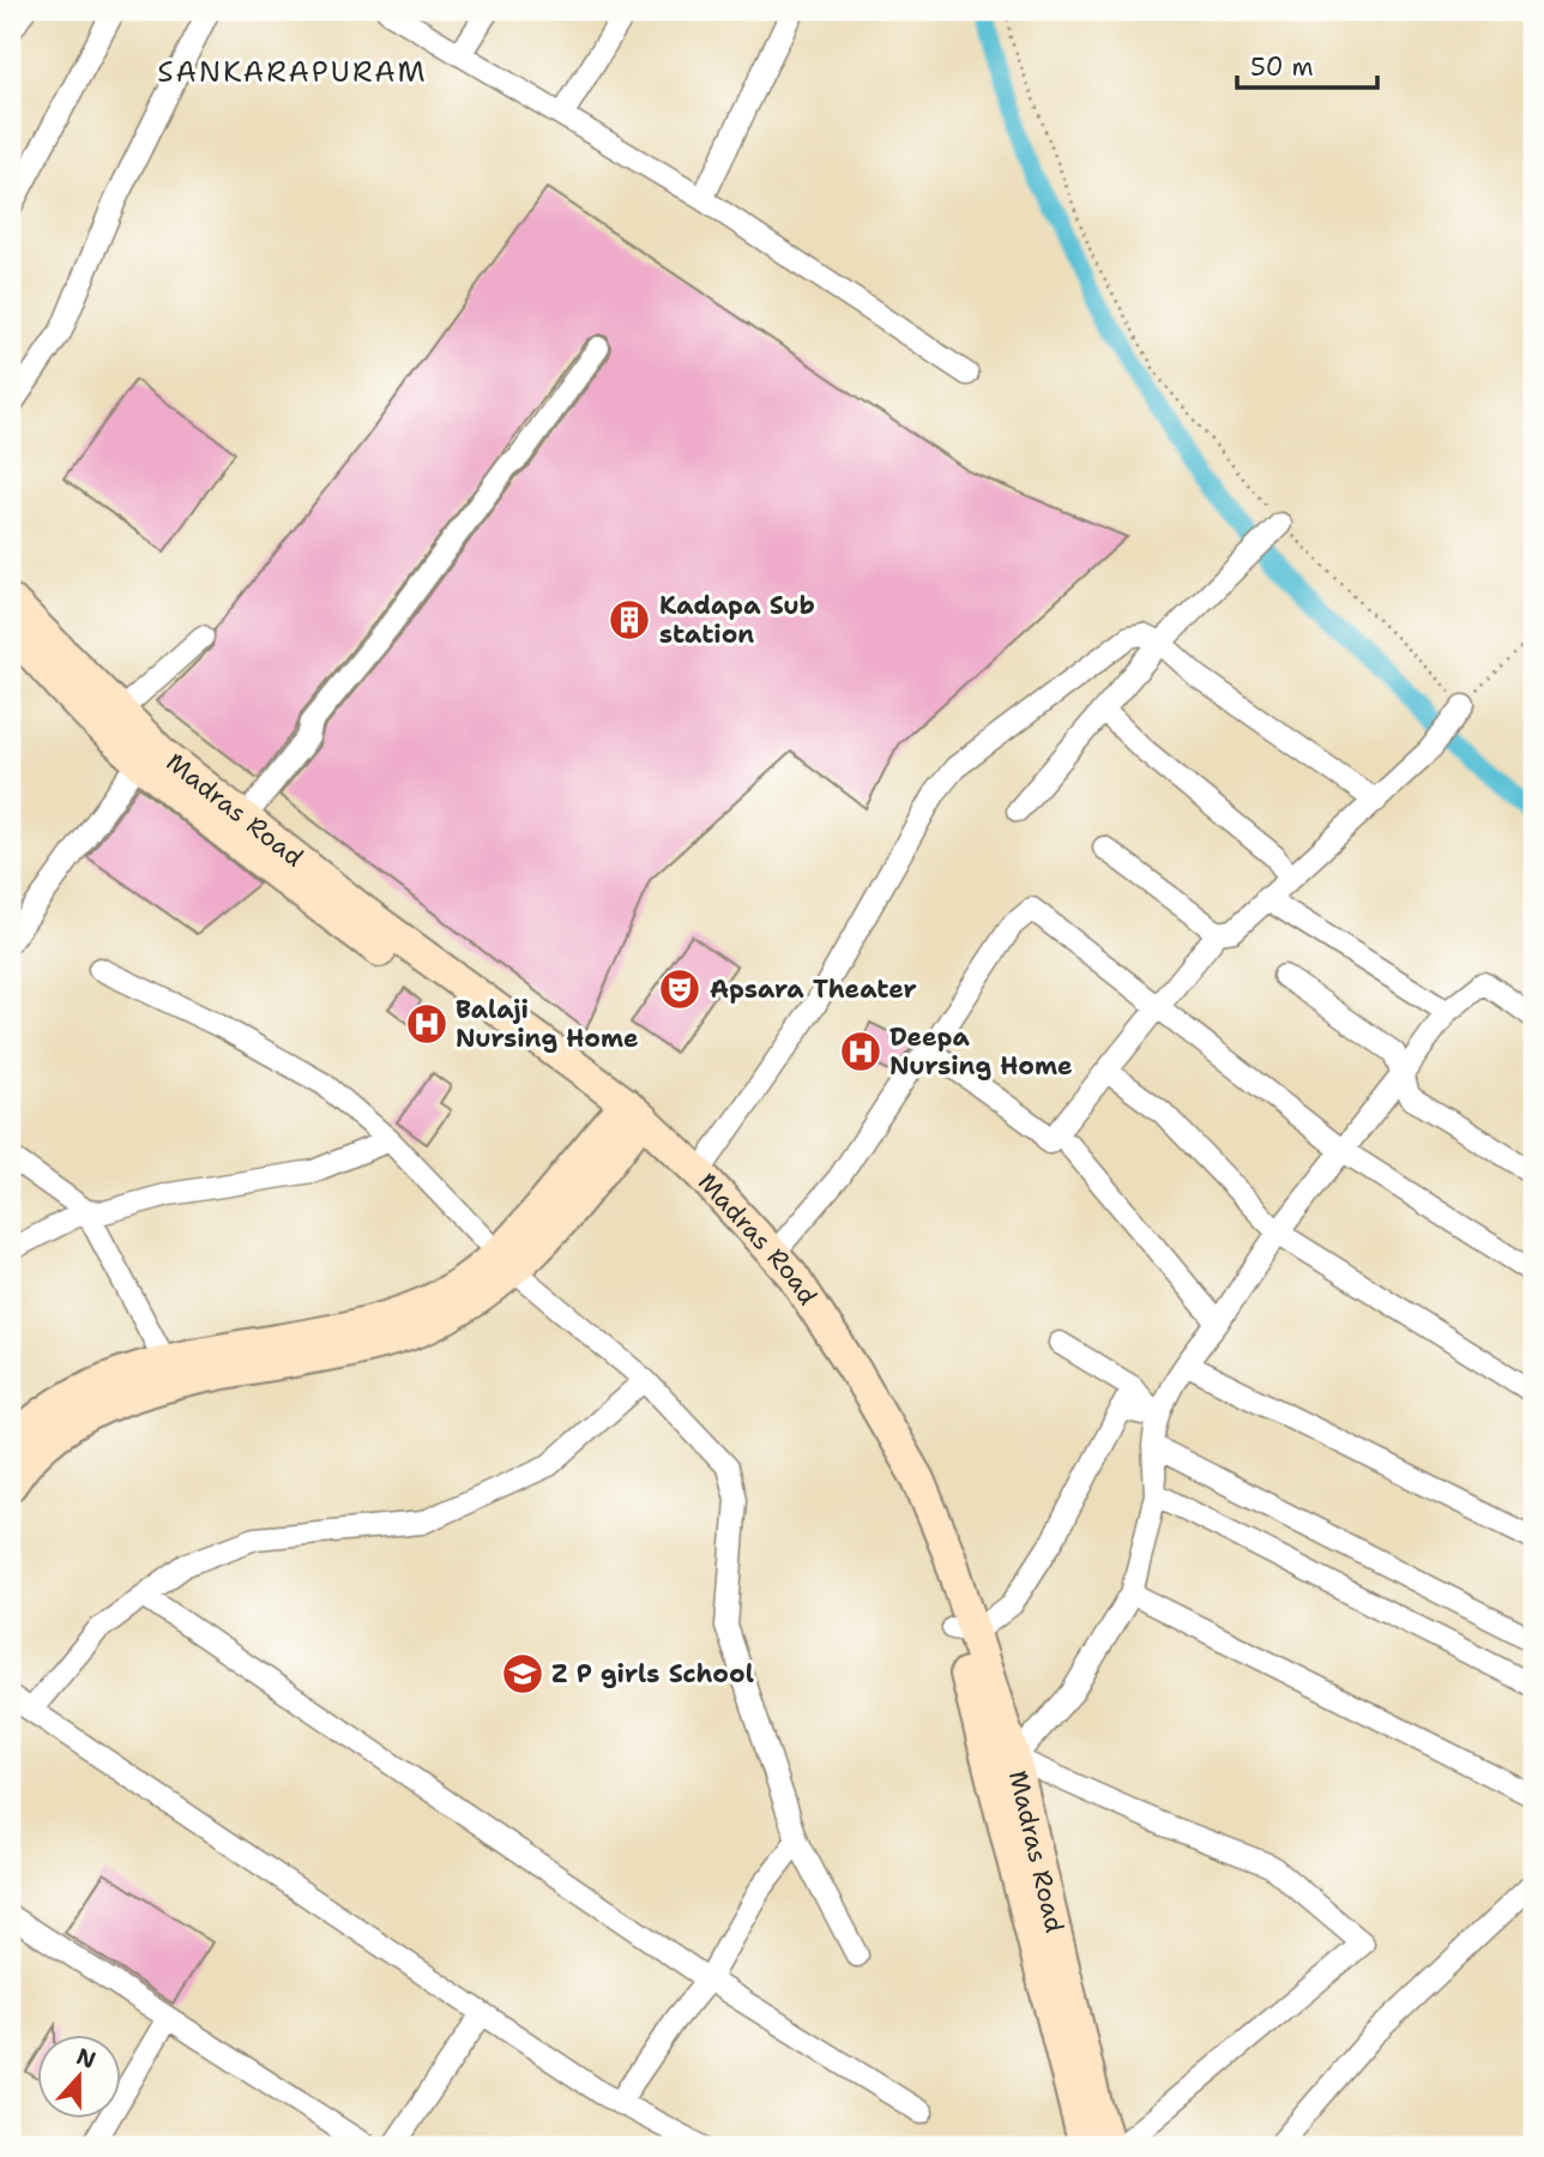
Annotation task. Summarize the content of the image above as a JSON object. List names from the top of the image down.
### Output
{
  "streets": {
    "main road": ["Madras Road"]
  },
  "districts": ["SANKARAPURAM"],
  "places": {
    "building": ["Kadapa Sub station"],
    "theatre": ["Apsara Theater"],
    "hospital": ["Balaji Nursing Home", "Deepa Nursing Home"],
    "school or university": ["Z P girls School"]
  },
  "scale_bar": "50 m",
  "north": "top"
}
